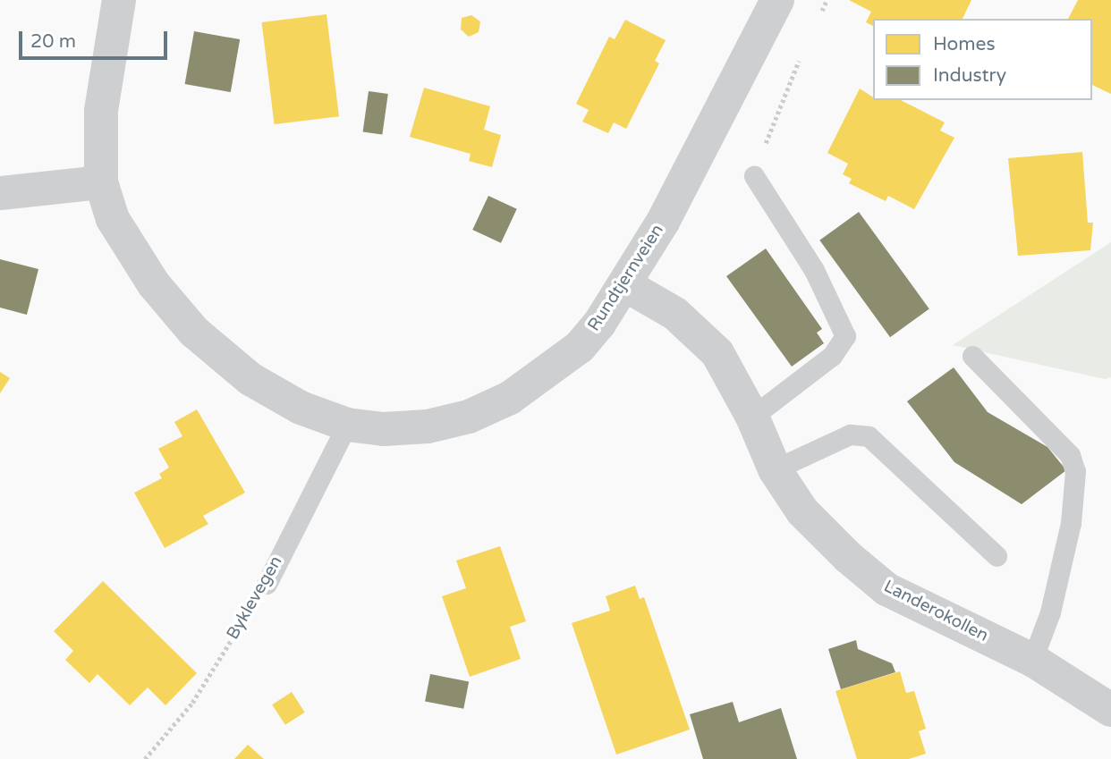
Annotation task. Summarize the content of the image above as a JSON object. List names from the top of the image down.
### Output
{
  "streets": {
    "street": ["Rundtjernveien", "Landerokollen"],
    "lane": ["Byklevegen"]
  },
  "crossings": [
    ["Rundtjernveien", "Byklevegen"],
    ["Rundtjernveien", "Landerokollen"]
  ],
  "legend": ["Homes", "Industry"],
  "scale_bar": "20 m"
}
